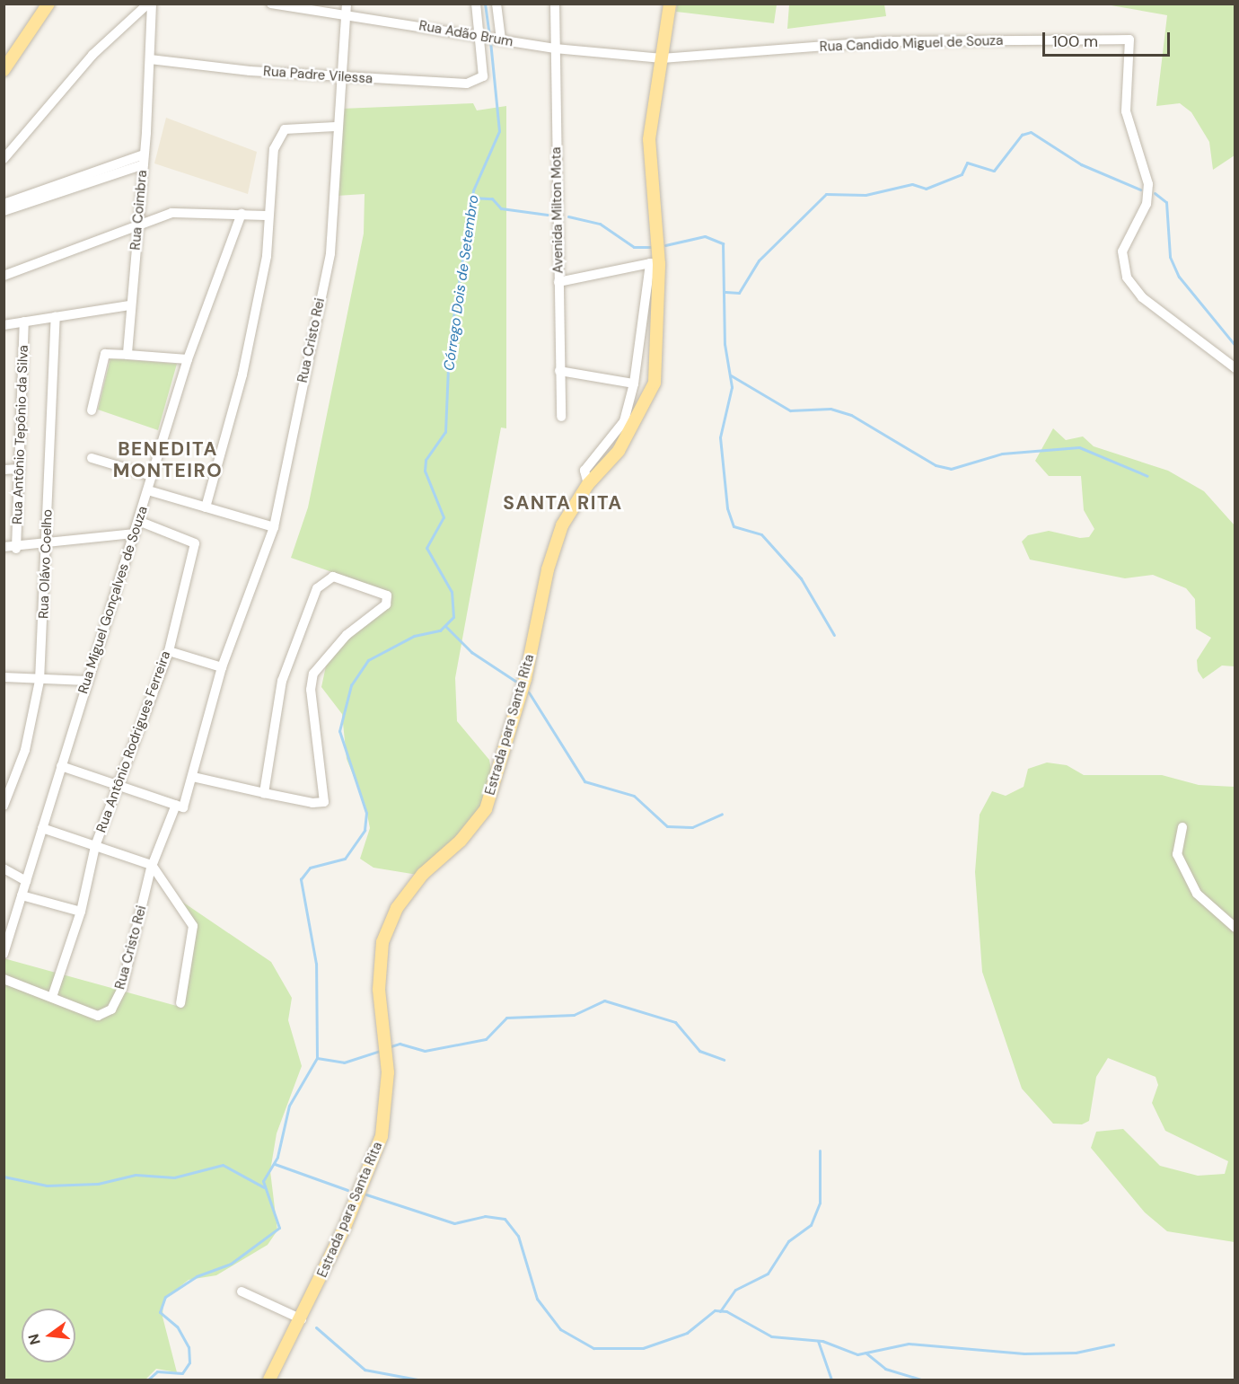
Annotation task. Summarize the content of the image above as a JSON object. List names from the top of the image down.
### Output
{
  "streets": {
    "main road": ["Estrada para Santa Rita"],
    "street": [
      "Rua Adão Brum",
      "Rua Candido Miguel de Souza",
      "Rua Padre Vilessa",
      "Rua Coimbra",
      "Avenida Milton Mota",
      "Rua Cristo Rei",
      "Rua Antônio Tepônio da Silva",
      "Rua Olávo Coelho",
      "Rua Miguel Gonçalves de Souza",
      "Rua Antônio Rodrigues Ferreira"
    ]
  },
  "crossings": [
    ["Rua Adão Brum", "Rua Candido Miguel de Souza"],
    ["Rua Adão Brum", "Rua Padre Vilessa"],
    ["Rua Adão Brum", "Avenida Milton Mota"],
    ["Rua Adão Brum", "Rua Cristo Rei"],
    ["Rua Adão Brum", "Estrada para Santa Rita"],
    ["Rua Candido Miguel de Souza", "Estrada para Santa Rita"],
    ["Rua Padre Vilessa", "Rua Coimbra"],
    ["Rua Padre Vilessa", "Rua Cristo Rei"],
    ["Rua Cristo Rei", "Rua Antônio Rodrigues Ferreira"],
    ["Rua Miguel Gonçalves de Souza", "Rua Antônio Rodrigues Ferreira"]
  ],
  "districts": ["BENEDITA MONTEIRO", "SANTA RITA"],
  "water": ["Córrego Dois de Setembro"],
  "scale_bar": "100 m",
  "north": "left"
}
